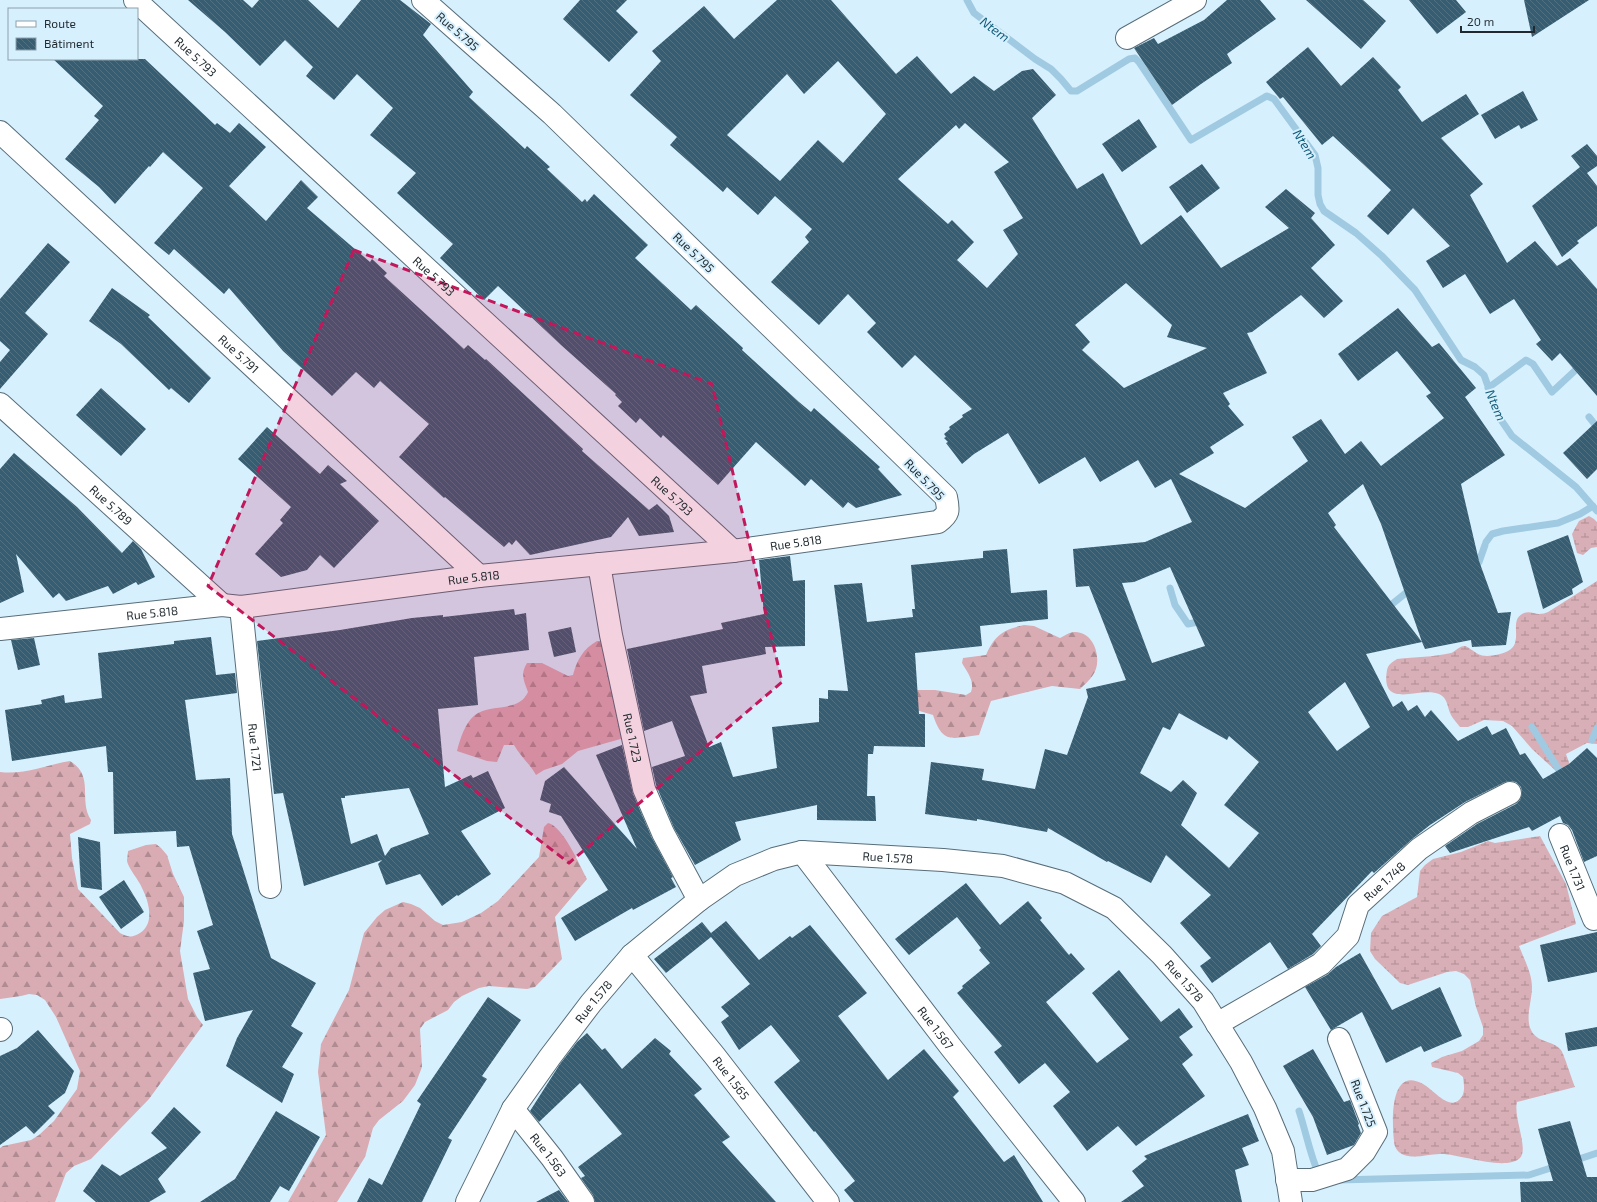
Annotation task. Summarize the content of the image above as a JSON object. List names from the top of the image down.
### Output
{
  "streets": {
    "street": [
      "Rue 5.795",
      "Rue 5.793",
      "Rue 5.791",
      "Rue 5.789",
      "Rue 5.818",
      "Rue 1.723",
      "Rue 1.721",
      "Rue 1.578",
      "Rue 1.731",
      "Rue 1.748",
      "Rue 1.567",
      "Rue 1.565",
      "Rue 1.725",
      "Rue 1.563"
    ]
  },
  "crossings": [
    ["Rue 5.795", "Rue 5.818"],
    ["Rue 5.793", "Rue 5.818"],
    ["Rue 5.791", "Rue 5.818"],
    ["Rue 5.789", "Rue 5.818"],
    ["Rue 5.789", "Rue 1.721"],
    ["Rue 5.818", "Rue 1.723"],
    ["Rue 5.818", "Rue 1.721"],
    ["Rue 1.723", "Rue 1.578"],
    ["Rue 1.578", "Rue 1.748"],
    ["Rue 1.578", "Rue 1.567"],
    ["Rue 1.578", "Rue 1.565"],
    ["Rue 1.578", "Rue 1.725"],
    ["Rue 1.578", "Rue 1.563"]
  ],
  "water": ["Ntem"],
  "legend": ["Route", "Bâtiment"],
  "scale_bar": "20 m"
}
